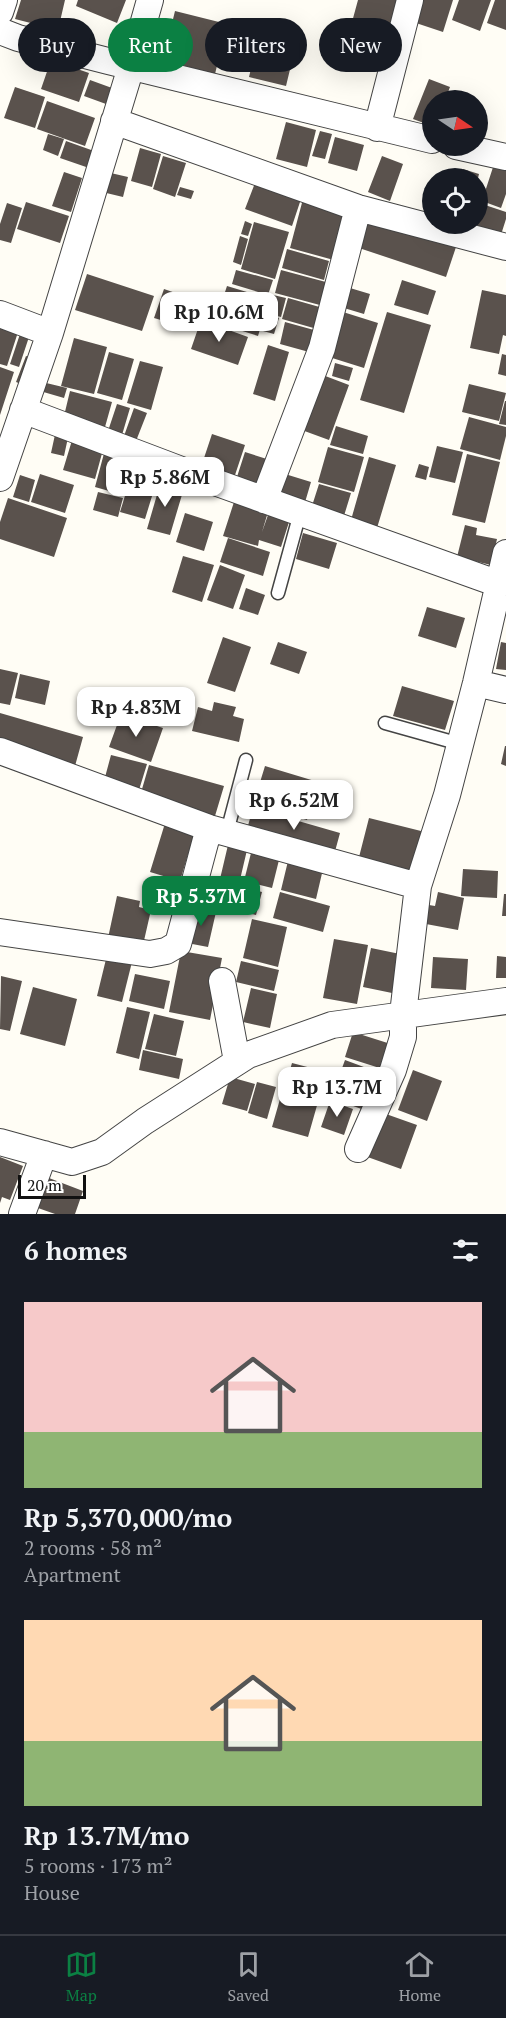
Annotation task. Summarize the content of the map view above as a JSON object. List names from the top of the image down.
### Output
{
  "scale_bar": "20 m",
  "north": "right",
  "page": {
    "chip": [
      "Buy",
      "Rent",
      "Filters",
      "New"
    ],
    "price": [
      "Rp 10.6M",
      "Rp 5.86M",
      "Rp 4.83M",
      "Rp 6.52M",
      "Rp 5.37M",
      "Rp 13.7M"
    ],
    "scale": "20 m",
    "heading": "6 homes",
    "list": [
      {
        "name": "Rp 5,370,000/mo",
        "note": "2 rooms · 58 m² · Apartment"
      },
      {
        "name": "Rp 13.7M/mo",
        "note": "5 rooms · 173 m² · House"
      }
    ],
    "tabs": ["Map", "Saved", "Home"]
  }
}
